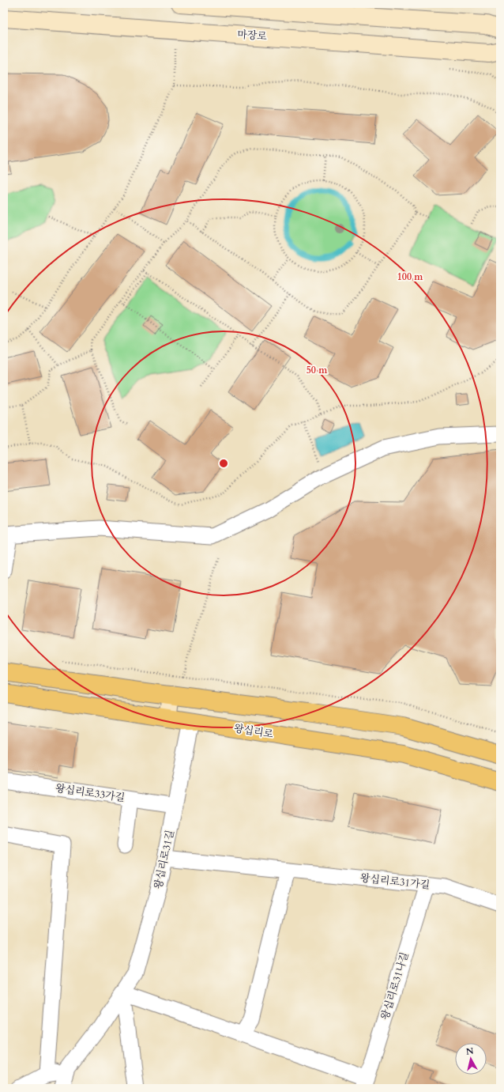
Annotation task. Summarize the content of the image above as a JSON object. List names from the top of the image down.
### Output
{
  "streets": {
    "main road": ["마장로", "왕십리로"],
    "street": [
      "왕십리로33가길",
      "왕십리로31길",
      "왕십리로31가길",
      "왕십리로31나길"
    ]
  },
  "crossings": [
    ["왕십리로", "왕십리로31길"],
    ["왕십리로31길", "왕십리로31가길"],
    ["왕십리로31가길", "왕십리로31나길"]
  ],
  "north": "top",
  "rings": ["100 m", "50 m"]
}
